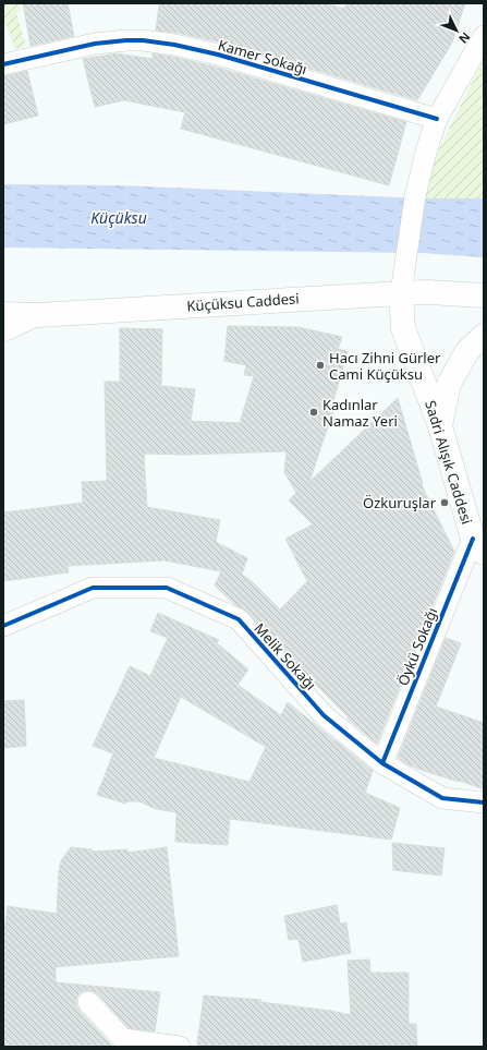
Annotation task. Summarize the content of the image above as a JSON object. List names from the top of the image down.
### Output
{
  "streets": {
    "main road": ["Küçüksu Caddesi", "Sadri Alışık Caddesi"],
    "street": ["Kamer Sokağı", "Öykü Sokağı", "Melik Sokağı"]
  },
  "crossings": [
    ["Küçüksu Caddesi", "Sadri Alışık Caddesi"],
    ["Sadri Alışık Caddesi", "Öykü Sokağı"],
    ["Öykü Sokağı", "Melik Sokağı"]
  ],
  "water": ["Küçüksu"],
  "places": ["Hacı Zihni Gürler Cami Küçüksu", "Kadınlar Namaz Yeri", "Özkuruşlar"],
  "north": "bottom right"
}
